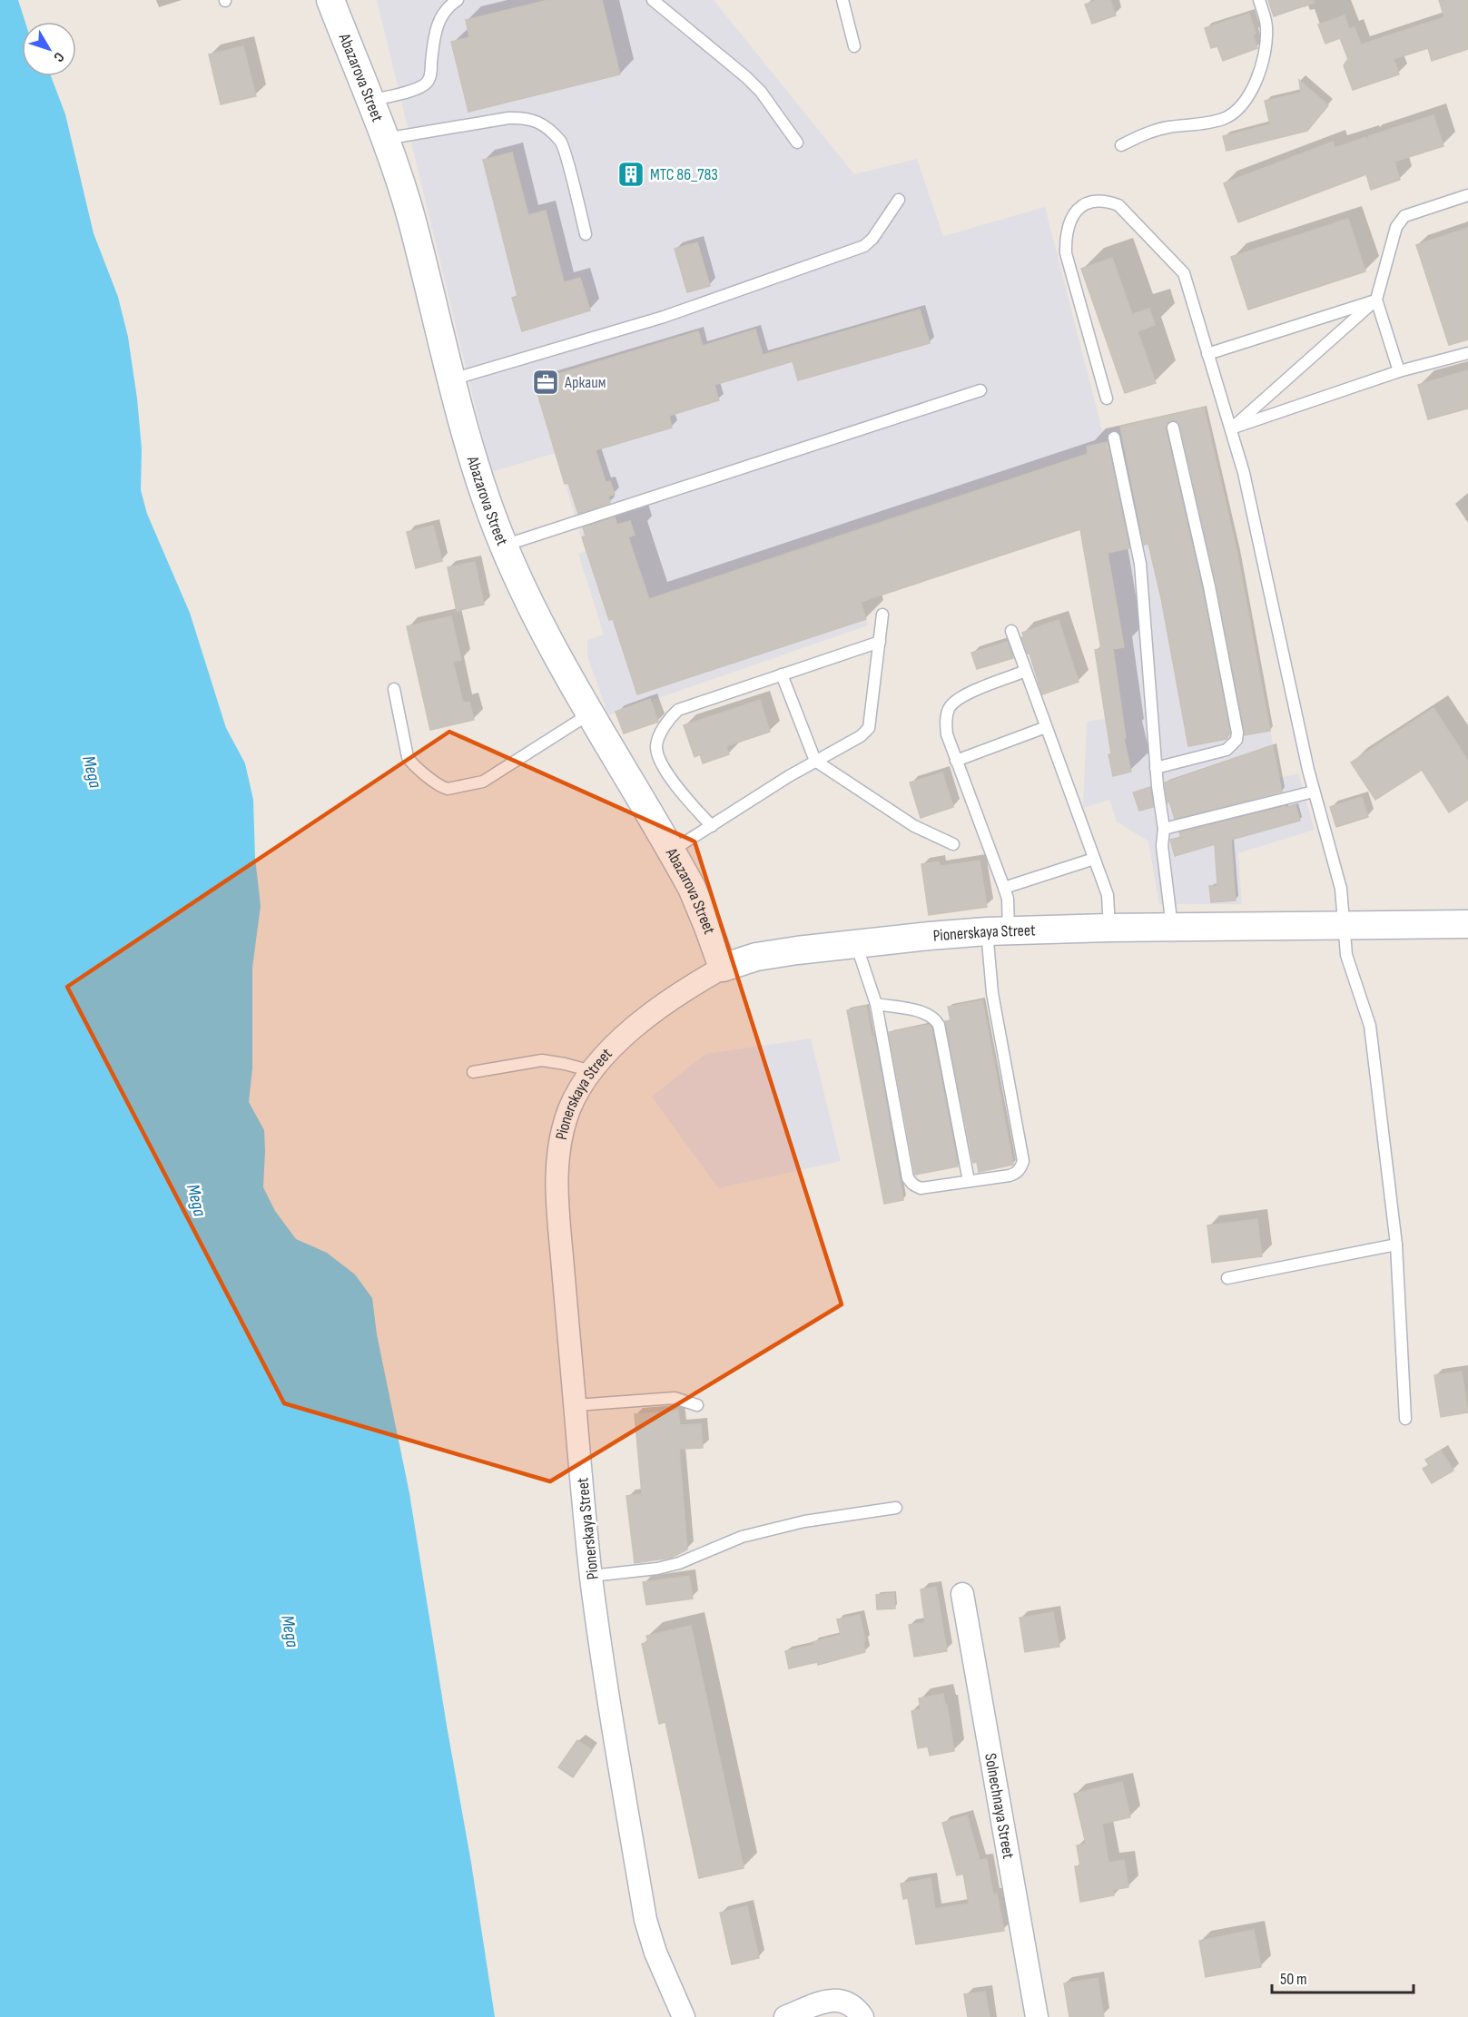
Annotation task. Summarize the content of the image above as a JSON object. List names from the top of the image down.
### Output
{
  "streets": {
    "street": ["Abazarova Street", "Pionerskaya Street", "Solnechnaya Street"]
  },
  "crossings": [
    ["Abazarova Street", "Pionerskaya Street"]
  ],
  "water": ["Mega"],
  "places": {
    "building": ["МТС 86_783"],
    "office": ["Аркаим"]
  },
  "scale_bar": "50 m",
  "north": "bottom right"
}
